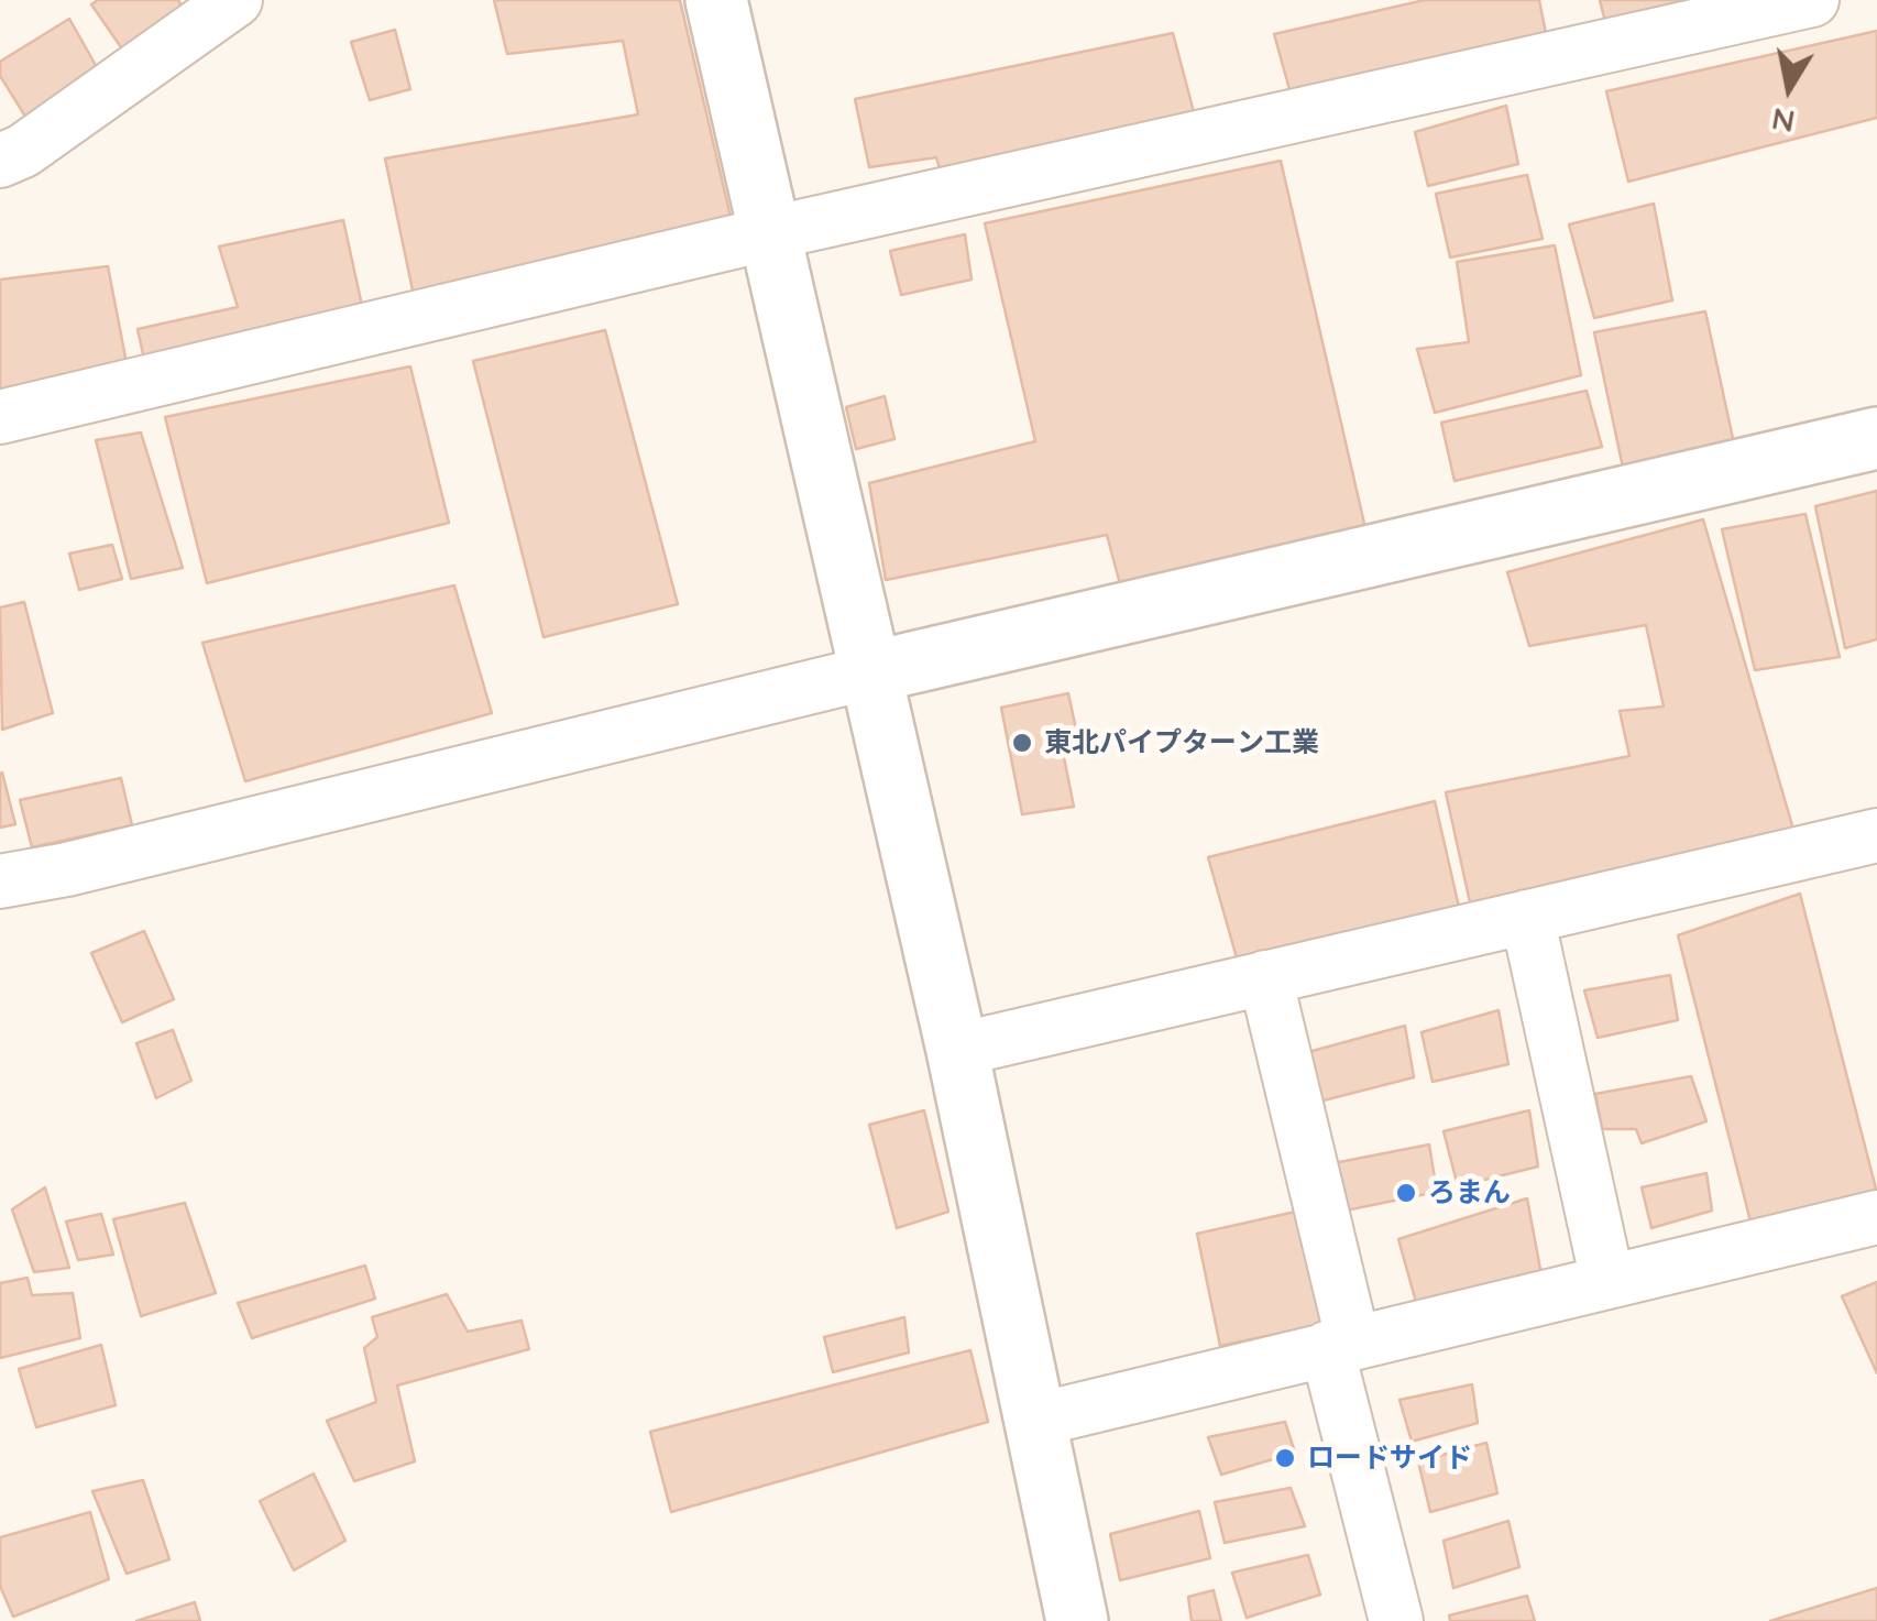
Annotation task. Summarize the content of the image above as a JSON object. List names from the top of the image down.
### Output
{
  "places": ["東北パイプターン工業", "ろまん", "ロードサイド"],
  "north": "bottom"
}
